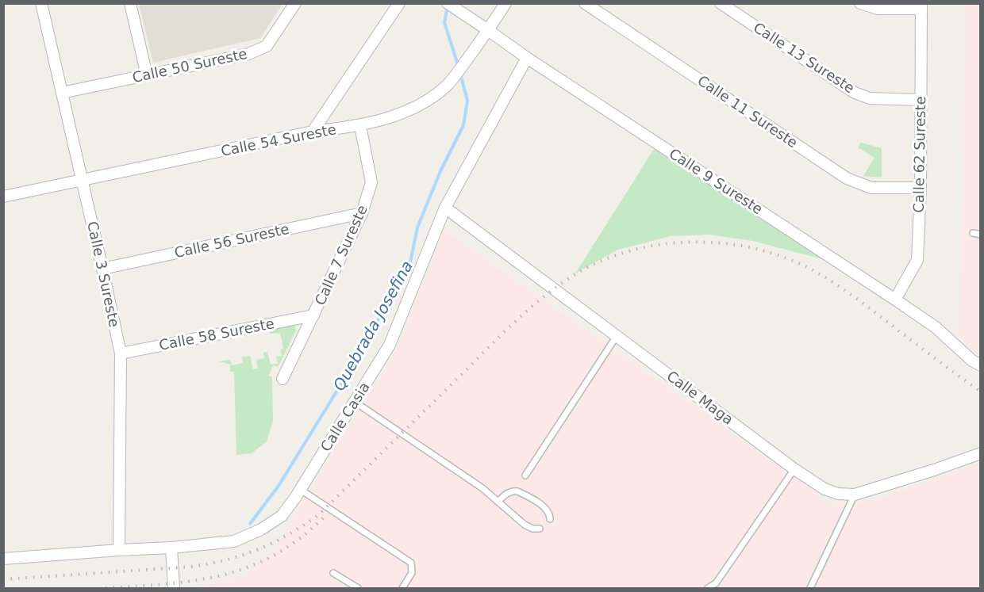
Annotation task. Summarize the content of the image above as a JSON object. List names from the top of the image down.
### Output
{
  "streets": {
    "street": [
      "Calle 13 Sureste",
      "Calle 50 Sureste",
      "Calle 11 Sureste",
      "Calle 54 Sureste",
      "Calle 62 Sureste",
      "Calle 9 Sureste",
      "Calle 56 Sureste",
      "Calle 7 Sureste",
      "Calle 3 Sureste",
      "Calle 58 Sureste",
      "Calle Maga",
      "Calle Casia"
    ]
  },
  "crossings": [
    ["Calle 13 Sureste", "Calle 62 Sureste"],
    ["Calle 50 Sureste", "Calle 3 Sureste"],
    ["Calle 11 Sureste", "Calle 62 Sureste"],
    ["Calle 54 Sureste", "Calle 9 Sureste"],
    ["Calle 54 Sureste", "Calle 7 Sureste"],
    ["Calle 54 Sureste", "Calle 3 Sureste"],
    ["Calle 62 Sureste", "Calle 9 Sureste"],
    ["Calle 9 Sureste", "Calle Casia"],
    ["Calle 56 Sureste", "Calle 7 Sureste"],
    ["Calle 56 Sureste", "Calle 3 Sureste"],
    ["Calle 7 Sureste", "Calle 58 Sureste"],
    ["Calle 3 Sureste", "Calle 58 Sureste"],
    ["Calle 3 Sureste", "Calle Casia"],
    ["Calle Maga", "Calle Casia"]
  ],
  "water": ["Quebrada Josefina"]
}
